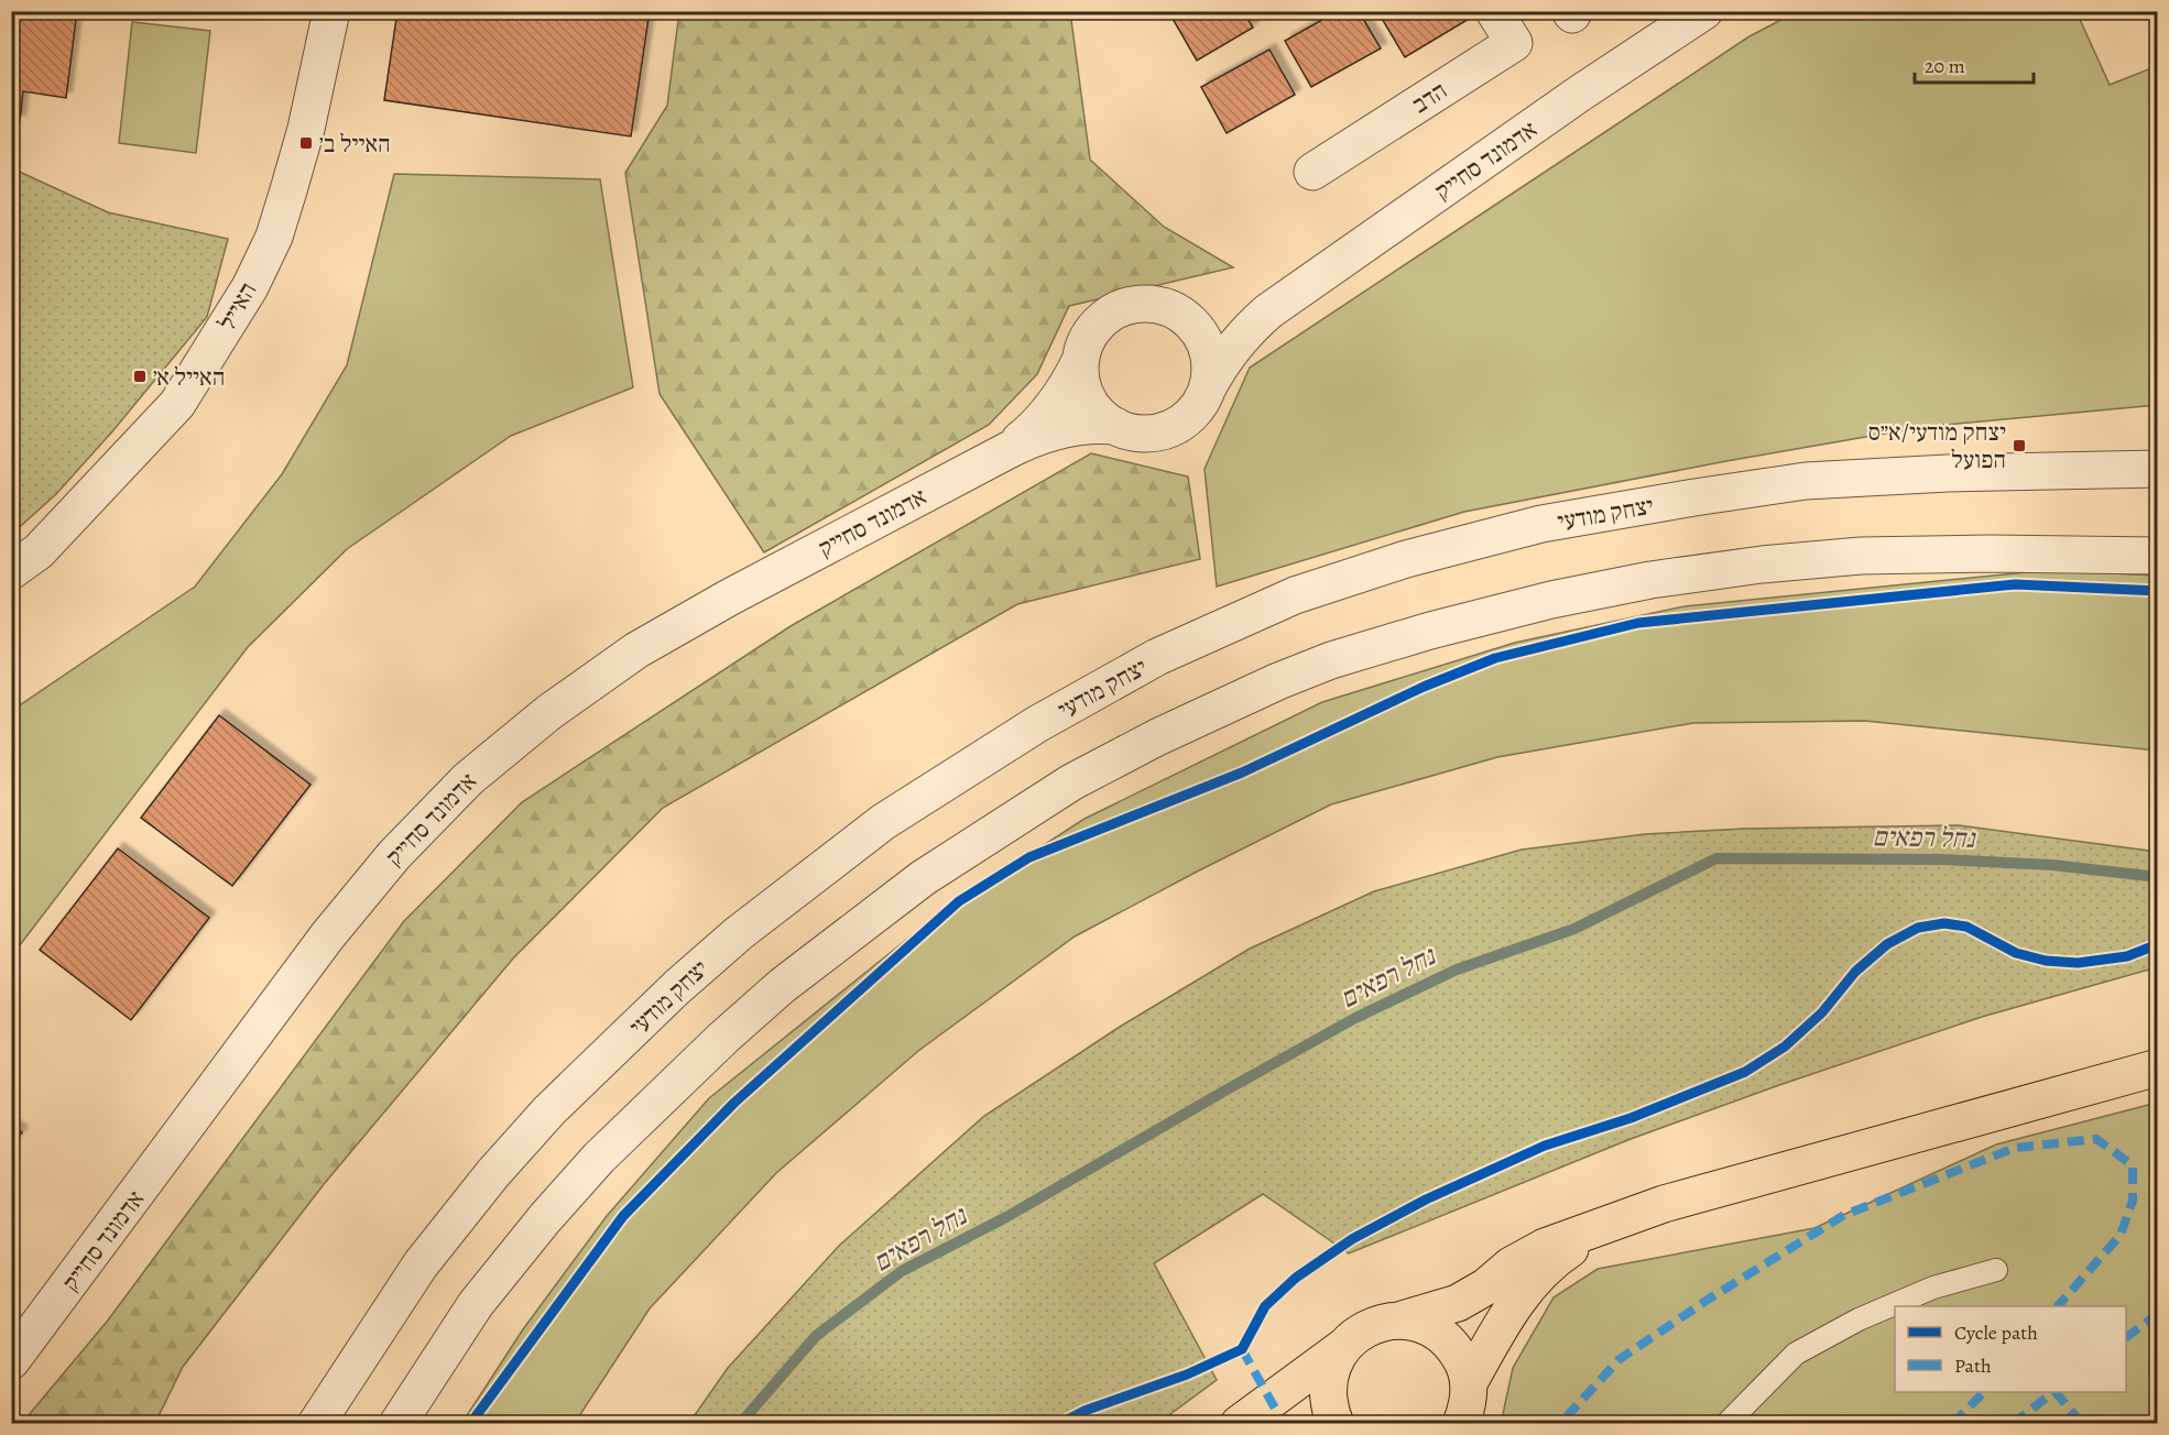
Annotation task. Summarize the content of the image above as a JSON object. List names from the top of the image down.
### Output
{
  "streets": {
    "street": [
      "הדב",
      "אדמונד סחייק",
      "האייל",
      "יצחק מודעי"
    ]
  },
  "water": ["נחל רפאים"],
  "places": {
    "transit": ["האייל ב׳", "האייל א׳", "יצחק מודעי/א״ס הפועל"]
  },
  "legend": ["Cycle path", "Path"],
  "scale_bar": "20 m"
}
